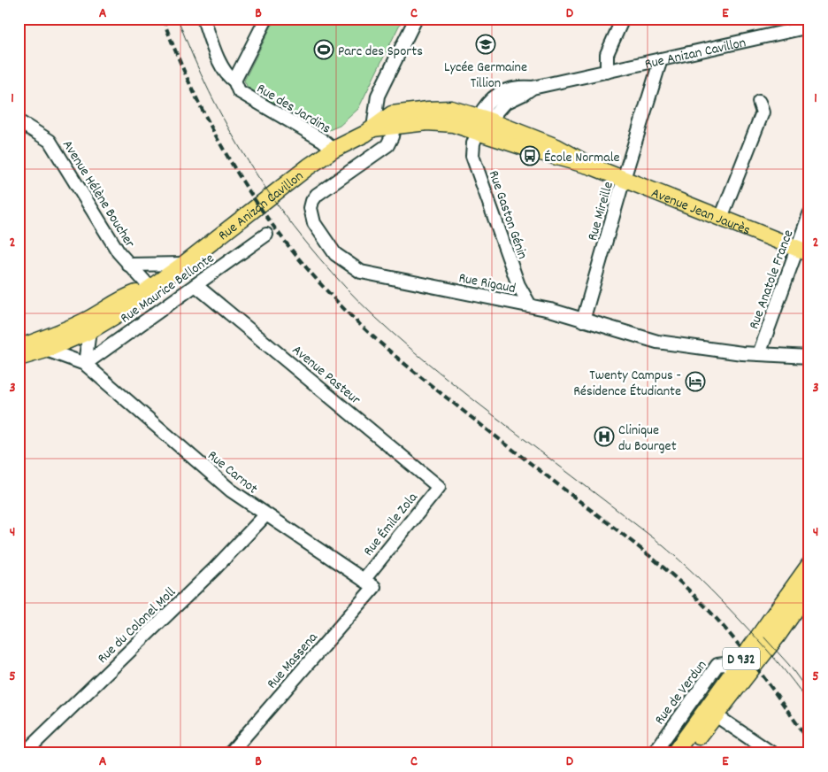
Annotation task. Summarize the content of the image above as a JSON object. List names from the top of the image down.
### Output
{
  "streets": {
    "main road": ["Rue Anizan Cavillon", "Avenue Jean Jaurès", "D 932"],
    "street": [
      "Rue des Jardins",
      "Avenue Hélène Boucher",
      "Rue Mireille",
      "Rue Gaston Génin",
      "Rue Anatole France",
      "Rue Rigaud",
      "Rue Maurice Bellonte",
      "Avenue Pasteur",
      "Rue Carnot",
      "Rue Émile Zola",
      "Rue du Colonel Moll",
      "Rue Massena",
      "Rue de Verdun"
    ]
  },
  "crossings": [
    ["Rue Anizan Cavillon", "Rue des Jardins"],
    ["Rue Anizan Cavillon", "Avenue Hélène Boucher"],
    ["Rue Anizan Cavillon", "Avenue Jean Jaurès"],
    ["Rue Anizan Cavillon", "Rue Mireille"],
    ["Rue Anizan Cavillon", "Rue Gaston Génin"],
    ["Rue Anizan Cavillon", "Rue Rigaud"],
    ["Avenue Jean Jaurès", "Rue Mireille"],
    ["Avenue Jean Jaurès", "Rue Gaston Génin"],
    ["Avenue Jean Jaurès", "Rue Anatole France"],
    ["Rue Mireille", "Rue Rigaud"],
    ["Rue Gaston Génin", "Rue Rigaud"],
    ["Rue Anatole France", "Rue Rigaud"],
    ["Rue Maurice Bellonte", "Avenue Pasteur"],
    ["Rue Maurice Bellonte", "Rue Carnot"],
    ["Avenue Pasteur", "Rue Émile Zola"],
    ["Rue Carnot", "Rue Émile Zola"],
    ["Rue Carnot", "Rue du Colonel Moll"],
    ["Rue Carnot", "Rue Massena"],
    ["D 932", "Rue de Verdun"]
  ],
  "places": {
    "school or university": ["Lycée Germaine Tillion"],
    "sports": ["Parc des Sports"],
    "bus stop": ["École Normale"],
    "hotel": ["Twenty Campus - Résidence Étudiante"],
    "hospital": ["Clinique du Bourget"]
  },
  "grid": {
    "columns": [
      "A",
      "B",
      "C",
      "D",
      "E"
    ],
    "rows": [
      "1",
      "2",
      "3",
      "4",
      "5"
    ]
  }
}
